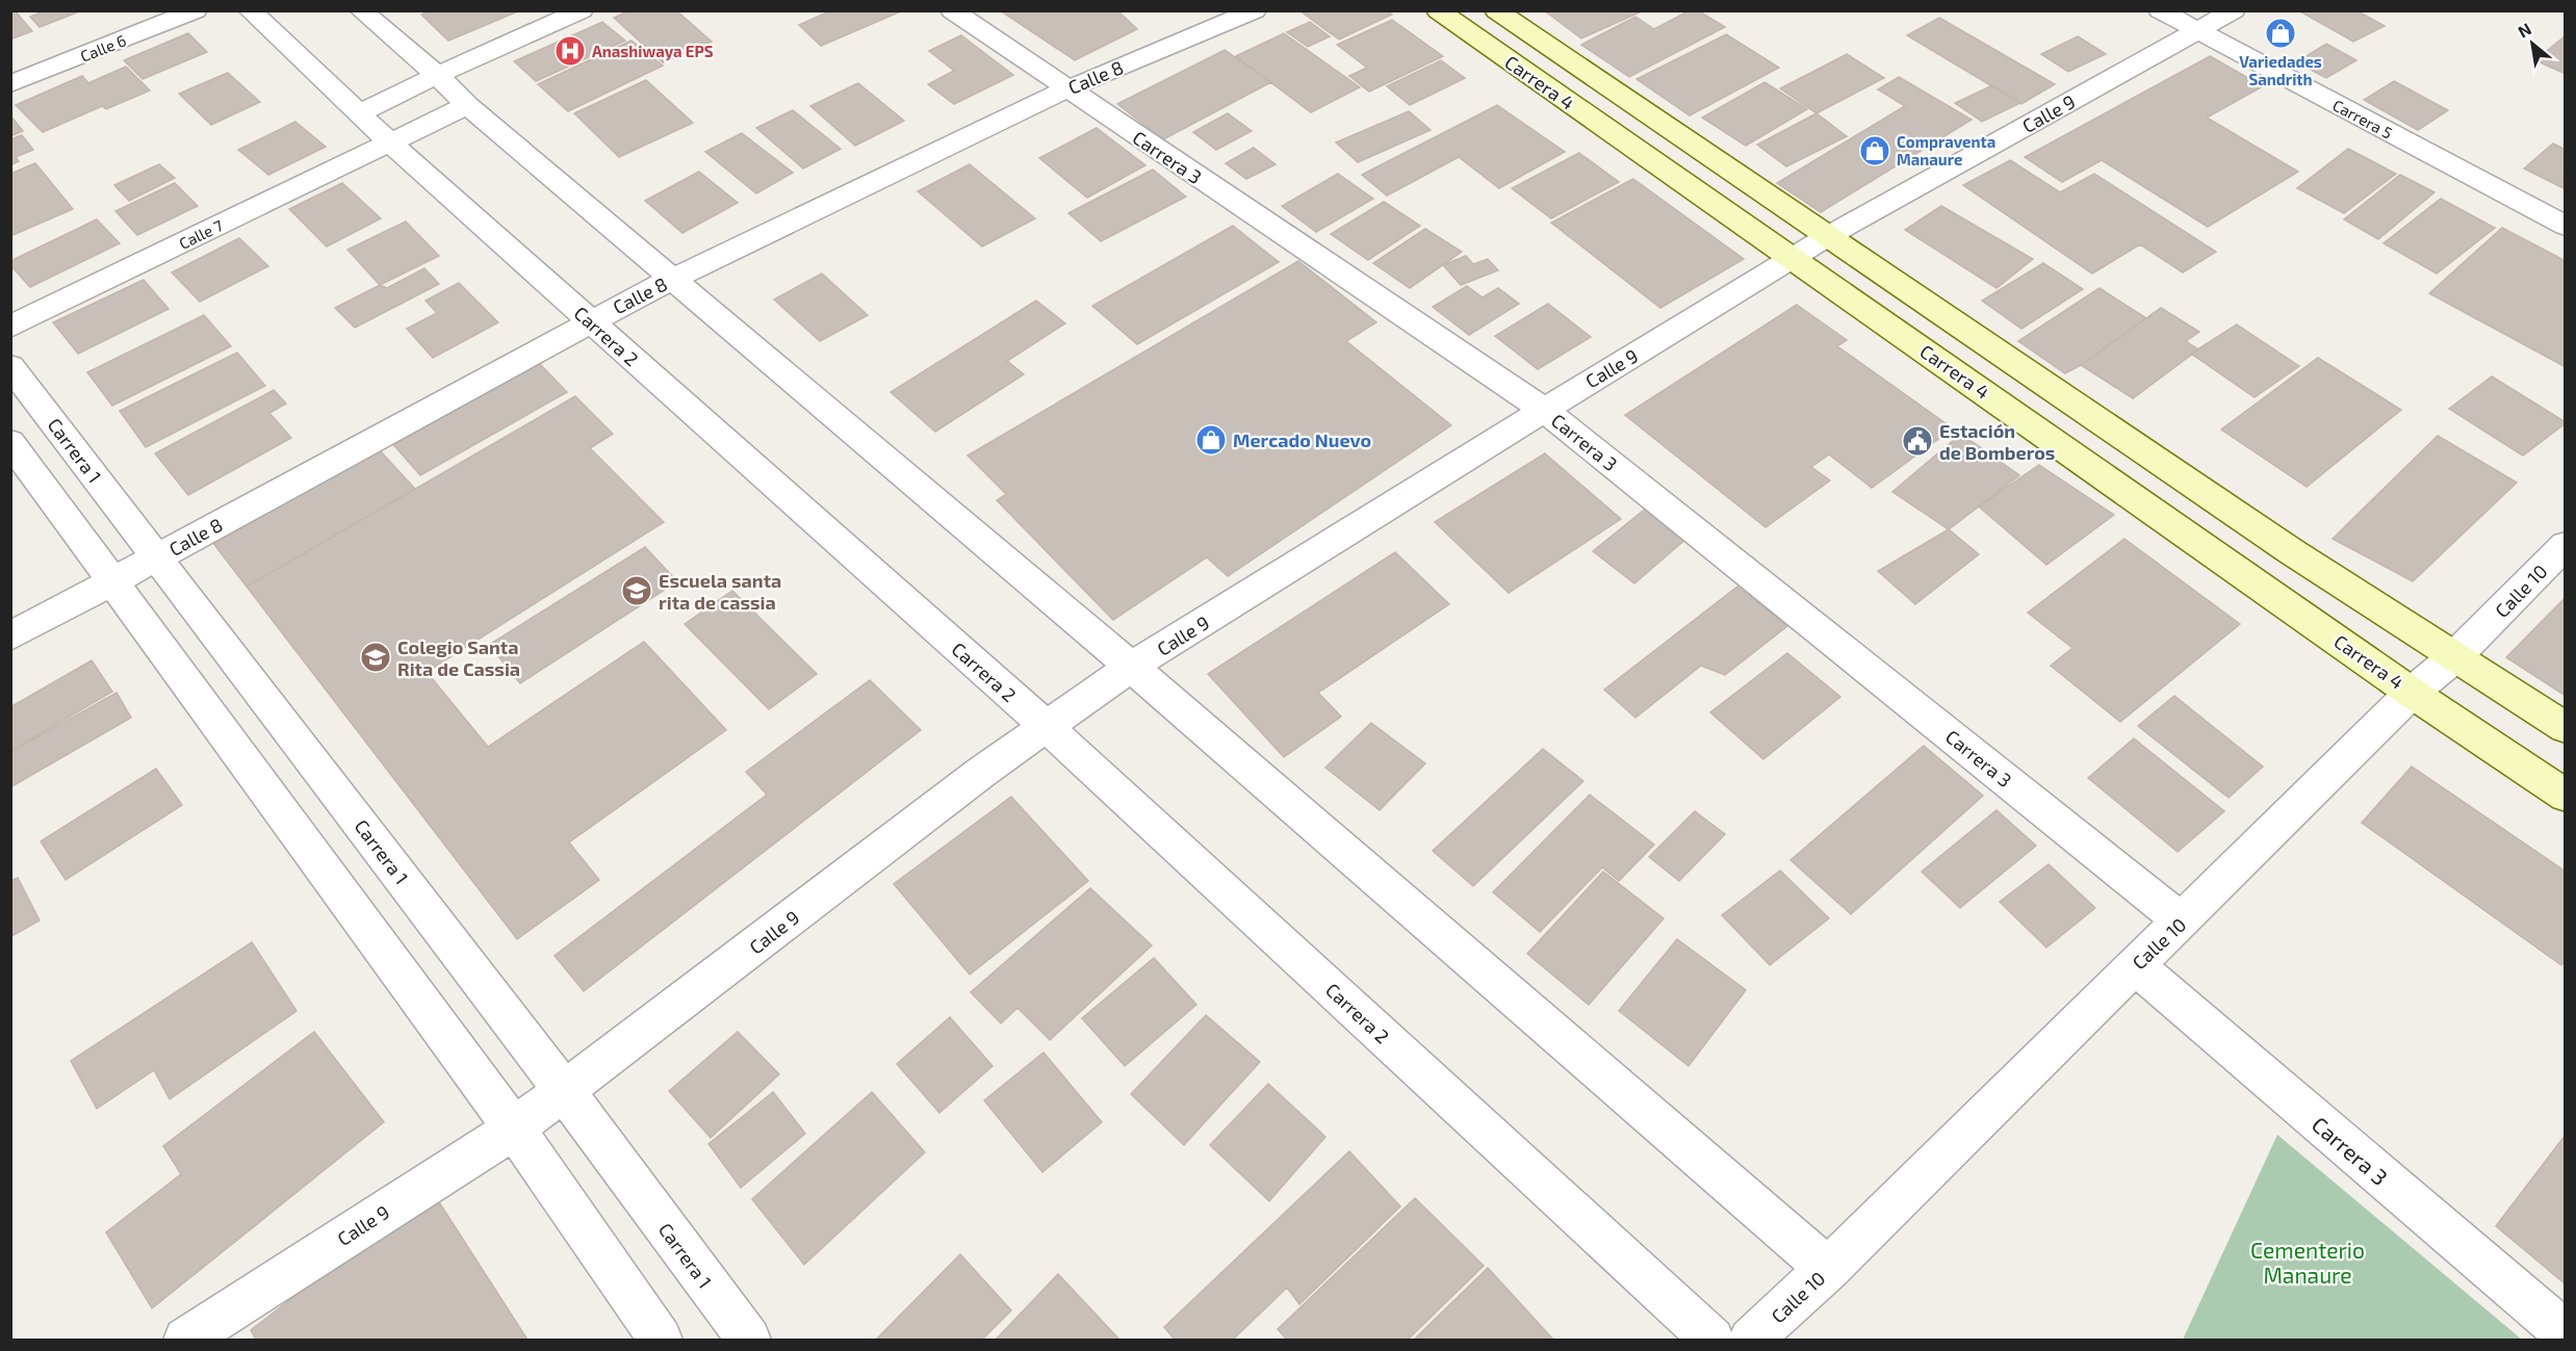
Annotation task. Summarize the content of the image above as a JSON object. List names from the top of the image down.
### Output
{
  "streets": {
    "street": [
      "Calle 6",
      "Calle 8",
      "Carrera 4",
      "Calle 9",
      "Carrera 5",
      "Carrera 3",
      "Calle 7",
      "Carrera 2",
      "Carrera 1",
      "Calle 10"
    ]
  },
  "crossings": [
    ["Calle 8", "Carrera 3"],
    ["Calle 8", "Carrera 2"],
    ["Calle 8", "Carrera 1"],
    ["Carrera 4", "Calle 9"],
    ["Carrera 4", "Calle 10"],
    ["Calle 9", "Carrera 5"],
    ["Calle 9", "Carrera 3"],
    ["Calle 9", "Carrera 2"],
    ["Calle 9", "Carrera 1"],
    ["Carrera 3", "Calle 10"],
    ["Calle 7", "Carrera 2"]
  ],
  "parks": ["Cementerio Manaure"],
  "places": {
    "shop": ["Variedades Sandrith", "Compraventa Manaure", "Mercado Nuevo"],
    "hospital": ["Anashiwaya EPS"],
    "public building": ["Estación de Bomberos"],
    "school or university": ["Escuela santa rita de cassia", "Colegio Santa Rita de Cassia"]
  },
  "north": "top left"
}
